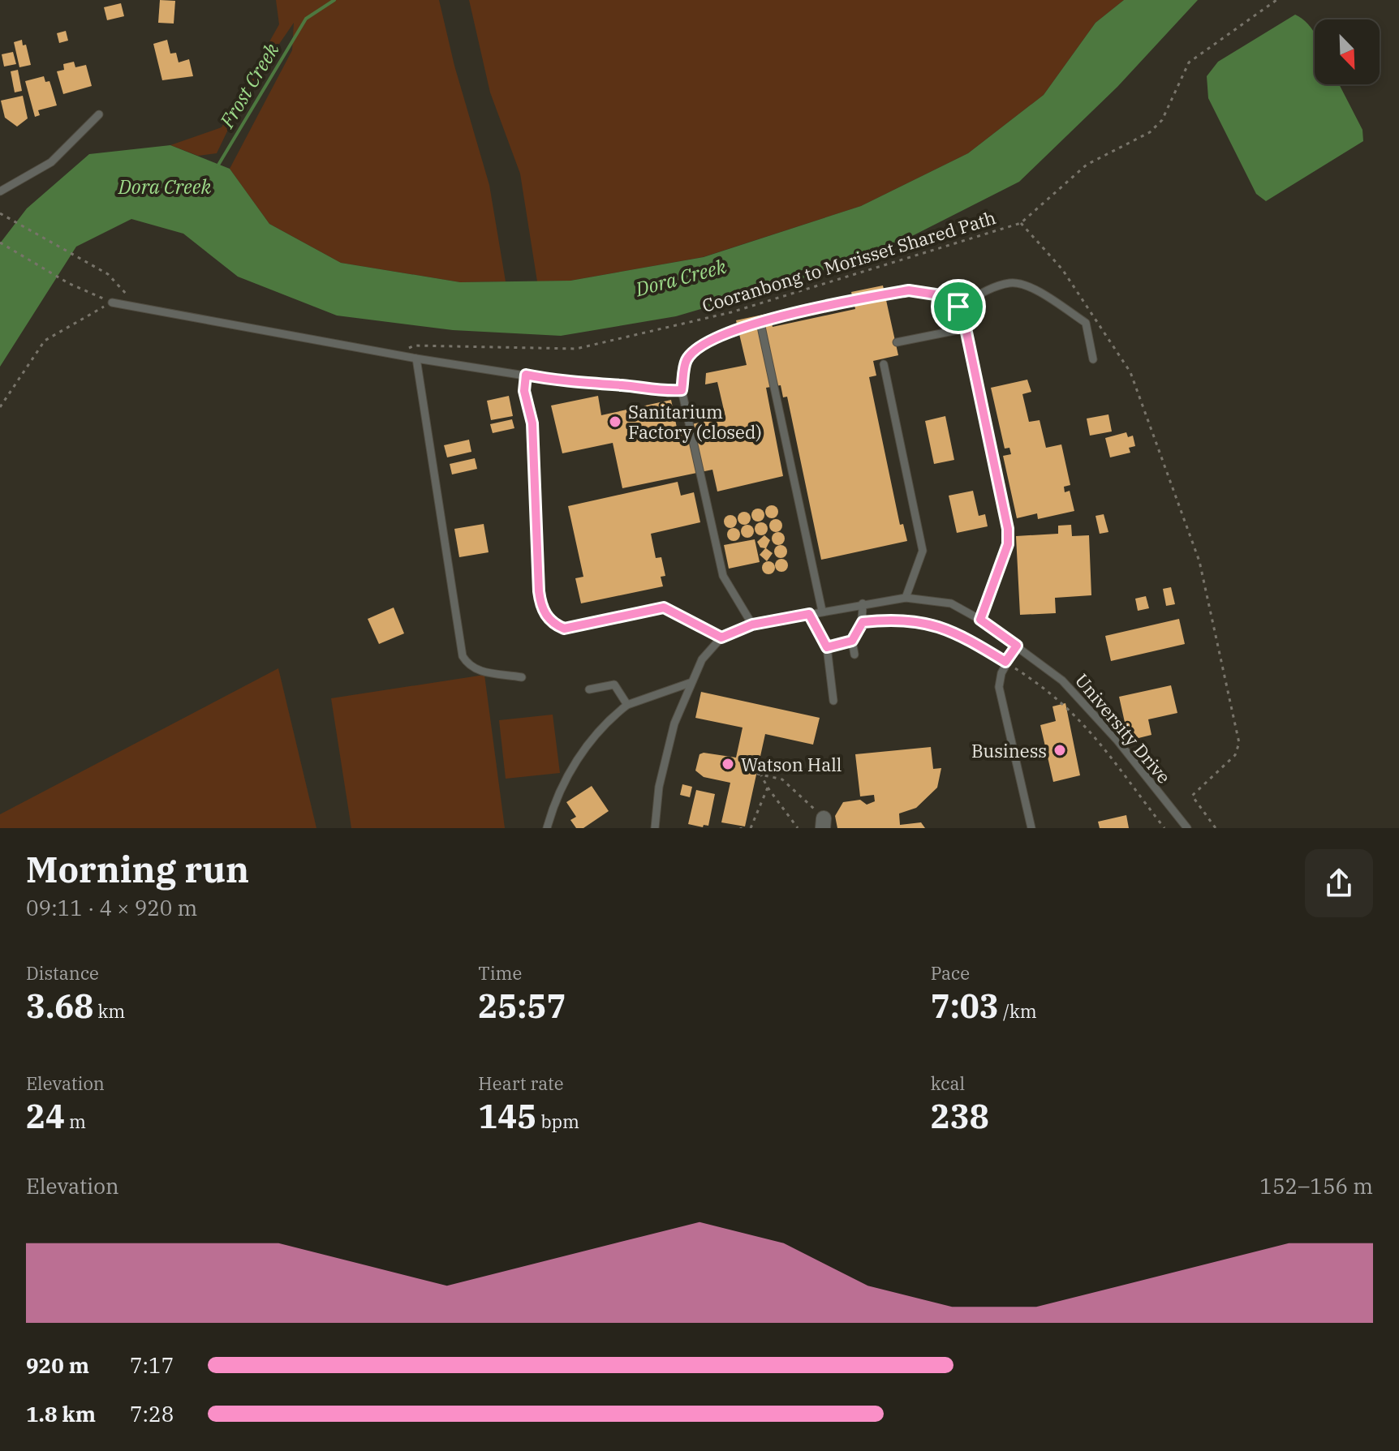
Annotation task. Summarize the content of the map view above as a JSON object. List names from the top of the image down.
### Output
{
  "streets": {
    "lane": ["University Drive"],
    "path": ["Cooranbong to Morisset Shared Path"]
  },
  "water": ["Frost Creek", "Dora Creek"],
  "places": ["Sanitarium Factory (closed)", "Business", "Watson Hall"],
  "north": "bottom right",
  "page": {
    "heading": ["Morning run", "09:11 · 4 × 920 m"],
    "stats": [
      ["Distance", "3.68 km"],
      ["Time", "25:57"],
      ["Pace", "7:03 /km"],
      ["Elevation", "24 m"],
      ["Heart rate", "145 bpm"],
      ["kcal", "238"]
    ],
    "chart": ["Elevation", "152–156 m"],
    "list": [
      {
        "name": "920 m",
        "note": "7:17"
      },
      {
        "name": "1.8 km",
        "note": "7:28"
      }
    ]
  }
}
